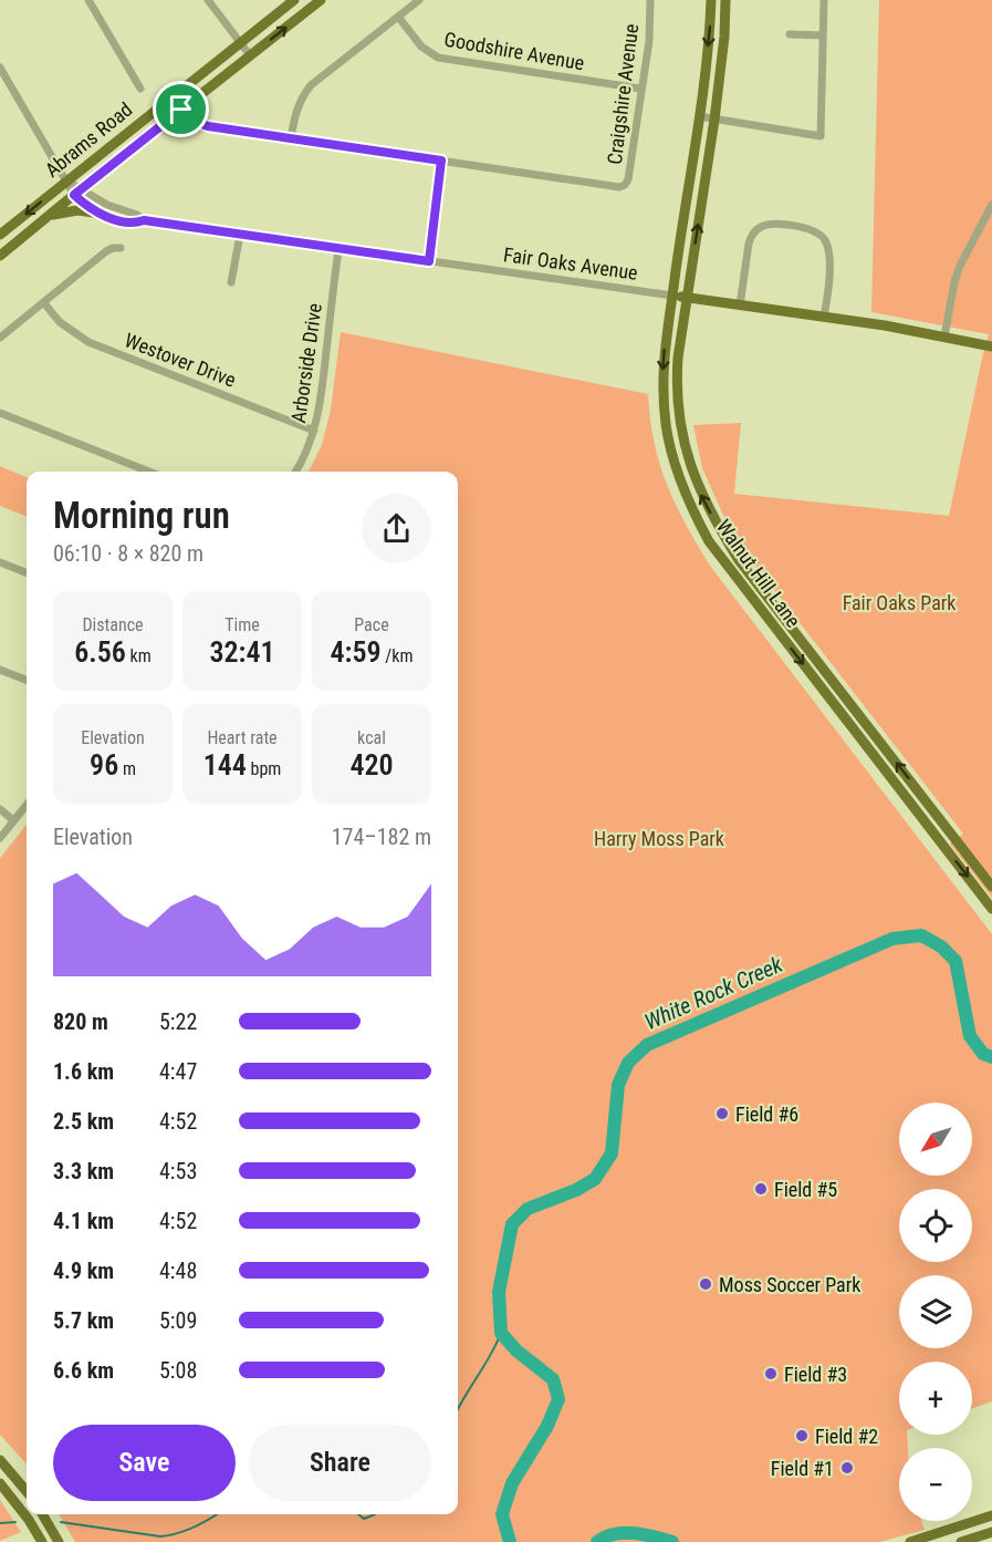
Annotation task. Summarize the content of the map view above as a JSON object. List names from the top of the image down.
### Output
{
  "streets": {
    "main road": ["Abrams Road", "Fair Oaks Avenue", "Walnut Hill Lane"],
    "street": [
      "Goodshire Avenue",
      "Craigshire Avenue",
      "Westover Drive",
      "Arborside Drive"
    ]
  },
  "crossings": [
    ["Goodshire Avenue", "Craigshire Avenue"],
    ["Abrams Road", "Fair Oaks Avenue"],
    ["Fair Oaks Avenue", "Arborside Drive"],
    ["Fair Oaks Avenue", "Walnut Hill Lane"],
    ["Westover Drive", "Arborside Drive"]
  ],
  "water": ["White Rock Creek"],
  "parks": ["Fair Oaks Park", "Harry Moss Park"],
  "places": [
    "Field #6",
    "Field #5",
    "Moss Soccer Park",
    "Field #3",
    "Field #2",
    "Field #1"
  ],
  "north": "bottom left",
  "page": {
    "heading": ["Morning run", "06:10 · 8 × 820 m"],
    "stats": [
      ["Distance", "6.56 km"],
      ["Time", "32:41"],
      ["Pace", "4:59 /km"],
      ["Elevation", "96 m"],
      ["Heart rate", "144 bpm"],
      ["kcal", "420"]
    ],
    "chart": ["Elevation", "174–182 m"],
    "list": [
      {
        "name": "820 m",
        "note": "5:22"
      },
      {
        "name": "1.6 km",
        "note": "4:47"
      },
      {
        "name": "2.5 km",
        "note": "4:52"
      },
      {
        "name": "3.3 km",
        "note": "4:53"
      },
      {
        "name": "4.1 km",
        "note": "4:52"
      },
      {
        "name": "4.9 km",
        "note": "4:48"
      },
      {
        "name": "5.7 km",
        "note": "5:09"
      },
      {
        "name": "6.6 km",
        "note": "5:08"
      }
    ],
    "map_buttons": ["+", "−"],
    "buttons": ["Save", "Share"]
  }
}
